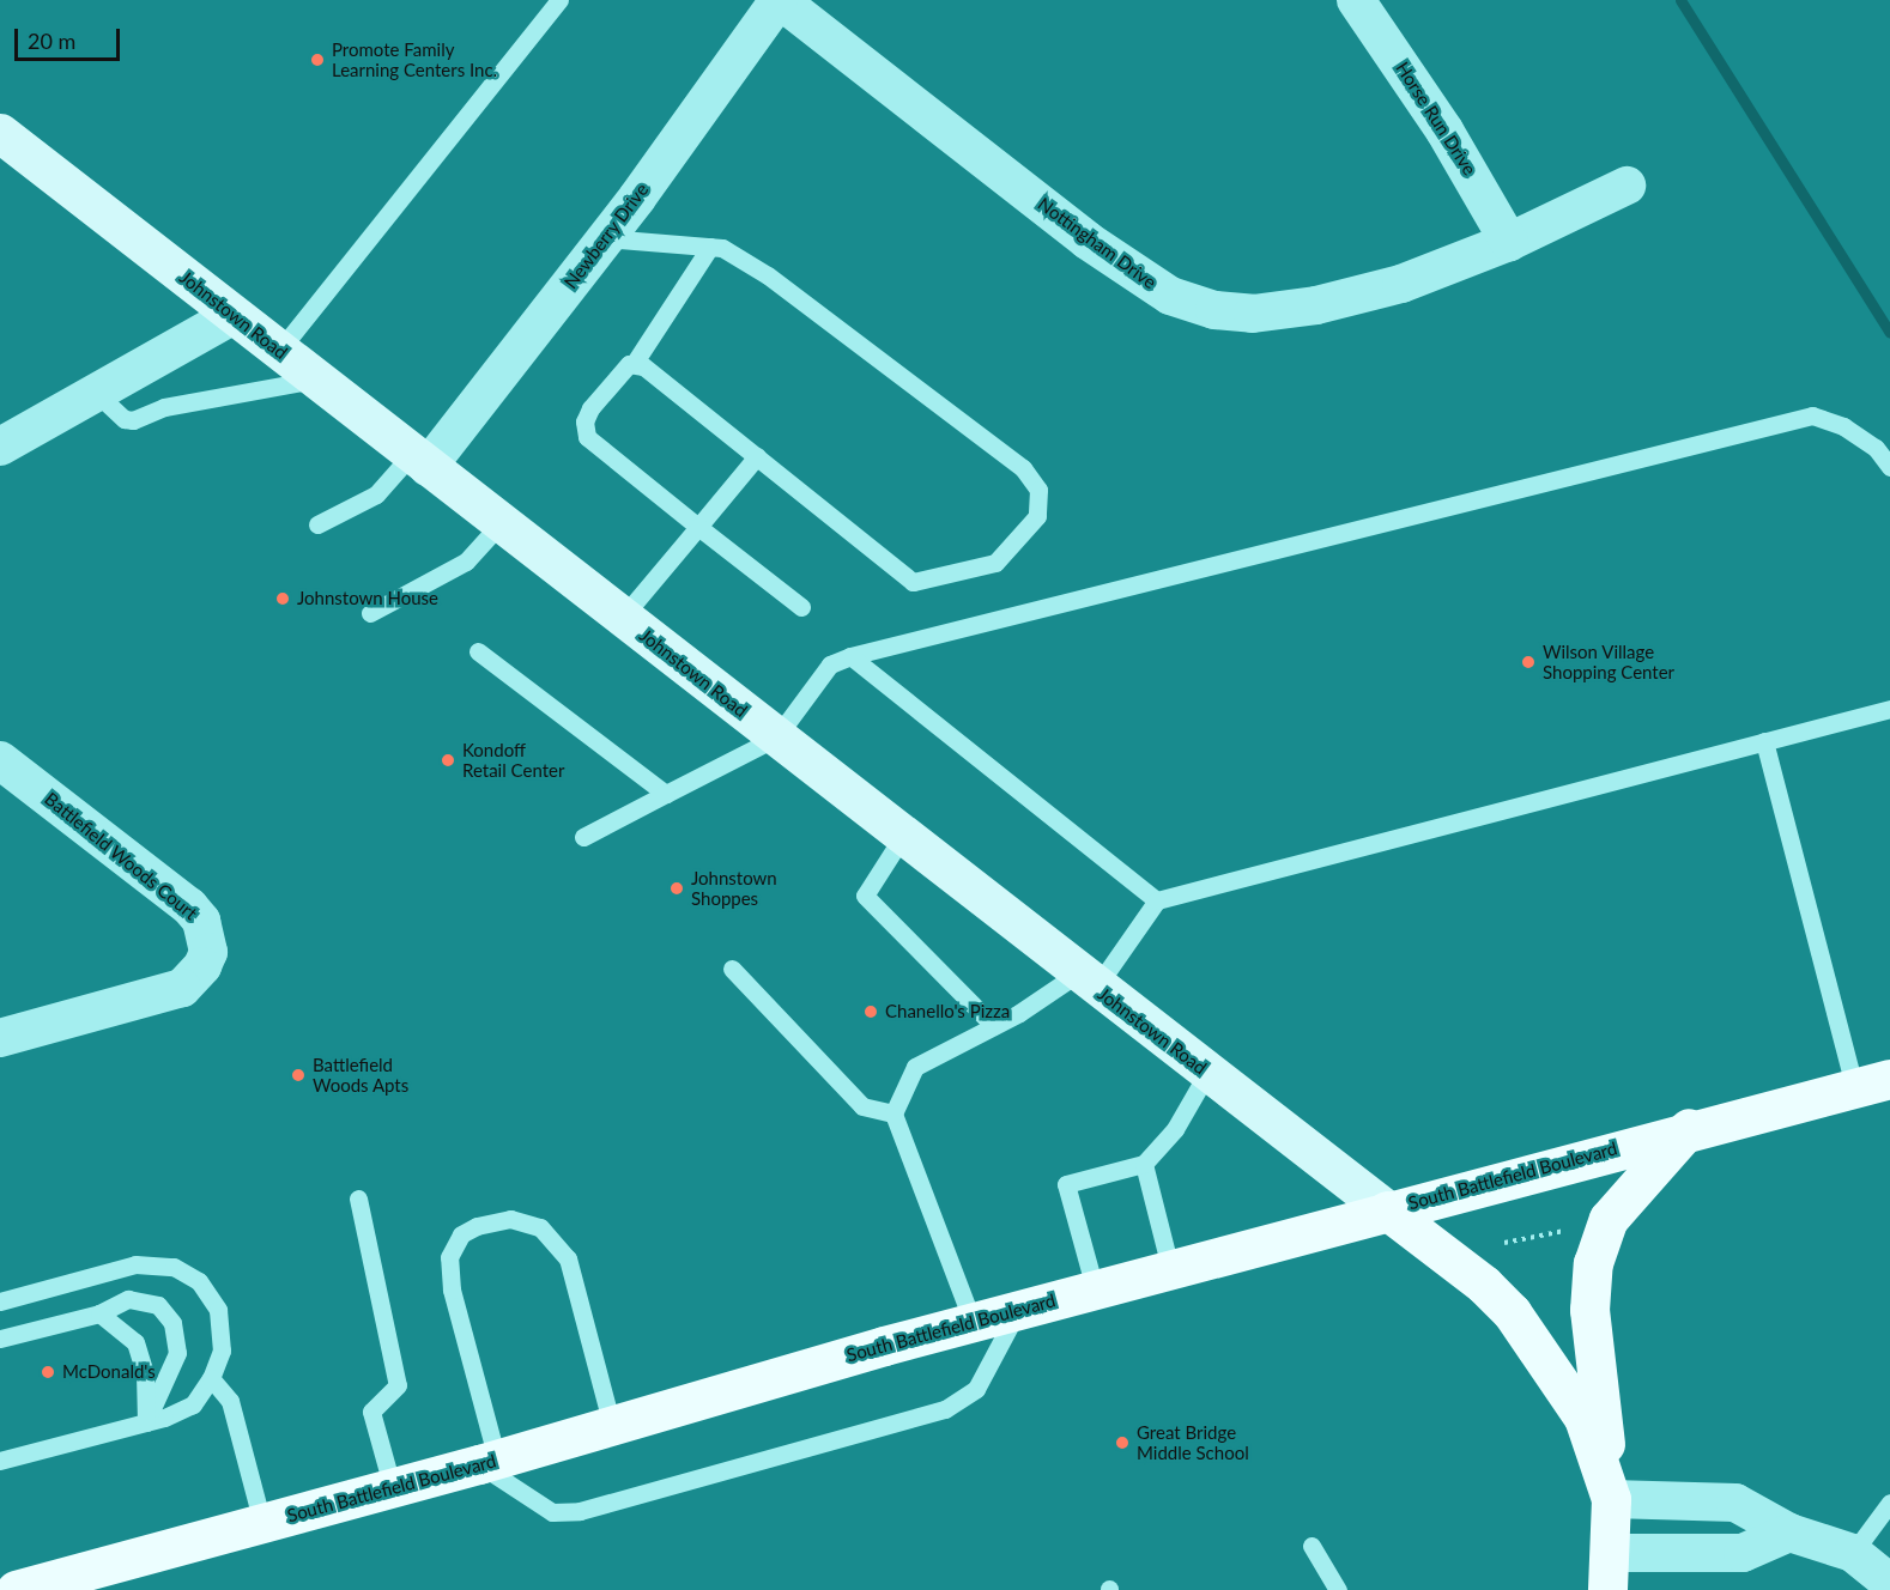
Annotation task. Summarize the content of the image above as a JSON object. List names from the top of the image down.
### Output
{
  "streets": {
    "main road": ["Johnstown Road", "South Battlefield Boulevard"],
    "street": [
      "Horse Run Drive",
      "Newberry Drive",
      "Nottingham Drive",
      "Battlefield Woods Court"
    ]
  },
  "crossings": [
    ["Horse Run Drive", "Nottingham Drive"],
    ["Newberry Drive", "Nottingham Drive"],
    ["Newberry Drive", "Johnstown Road"],
    ["Johnstown Road", "South Battlefield Boulevard"]
  ],
  "places": [
    "Promote Family Learning Centers Inc.",
    "Johnstown House",
    "Wilson Village Shopping Center",
    "Kondoff Retail Center",
    "Johnstown Shoppes",
    "Chanello's Pizza",
    "Battlefield Woods Apts",
    "McDonald's",
    "Great Bridge Middle School"
  ],
  "scale_bar": "20 m"
}
